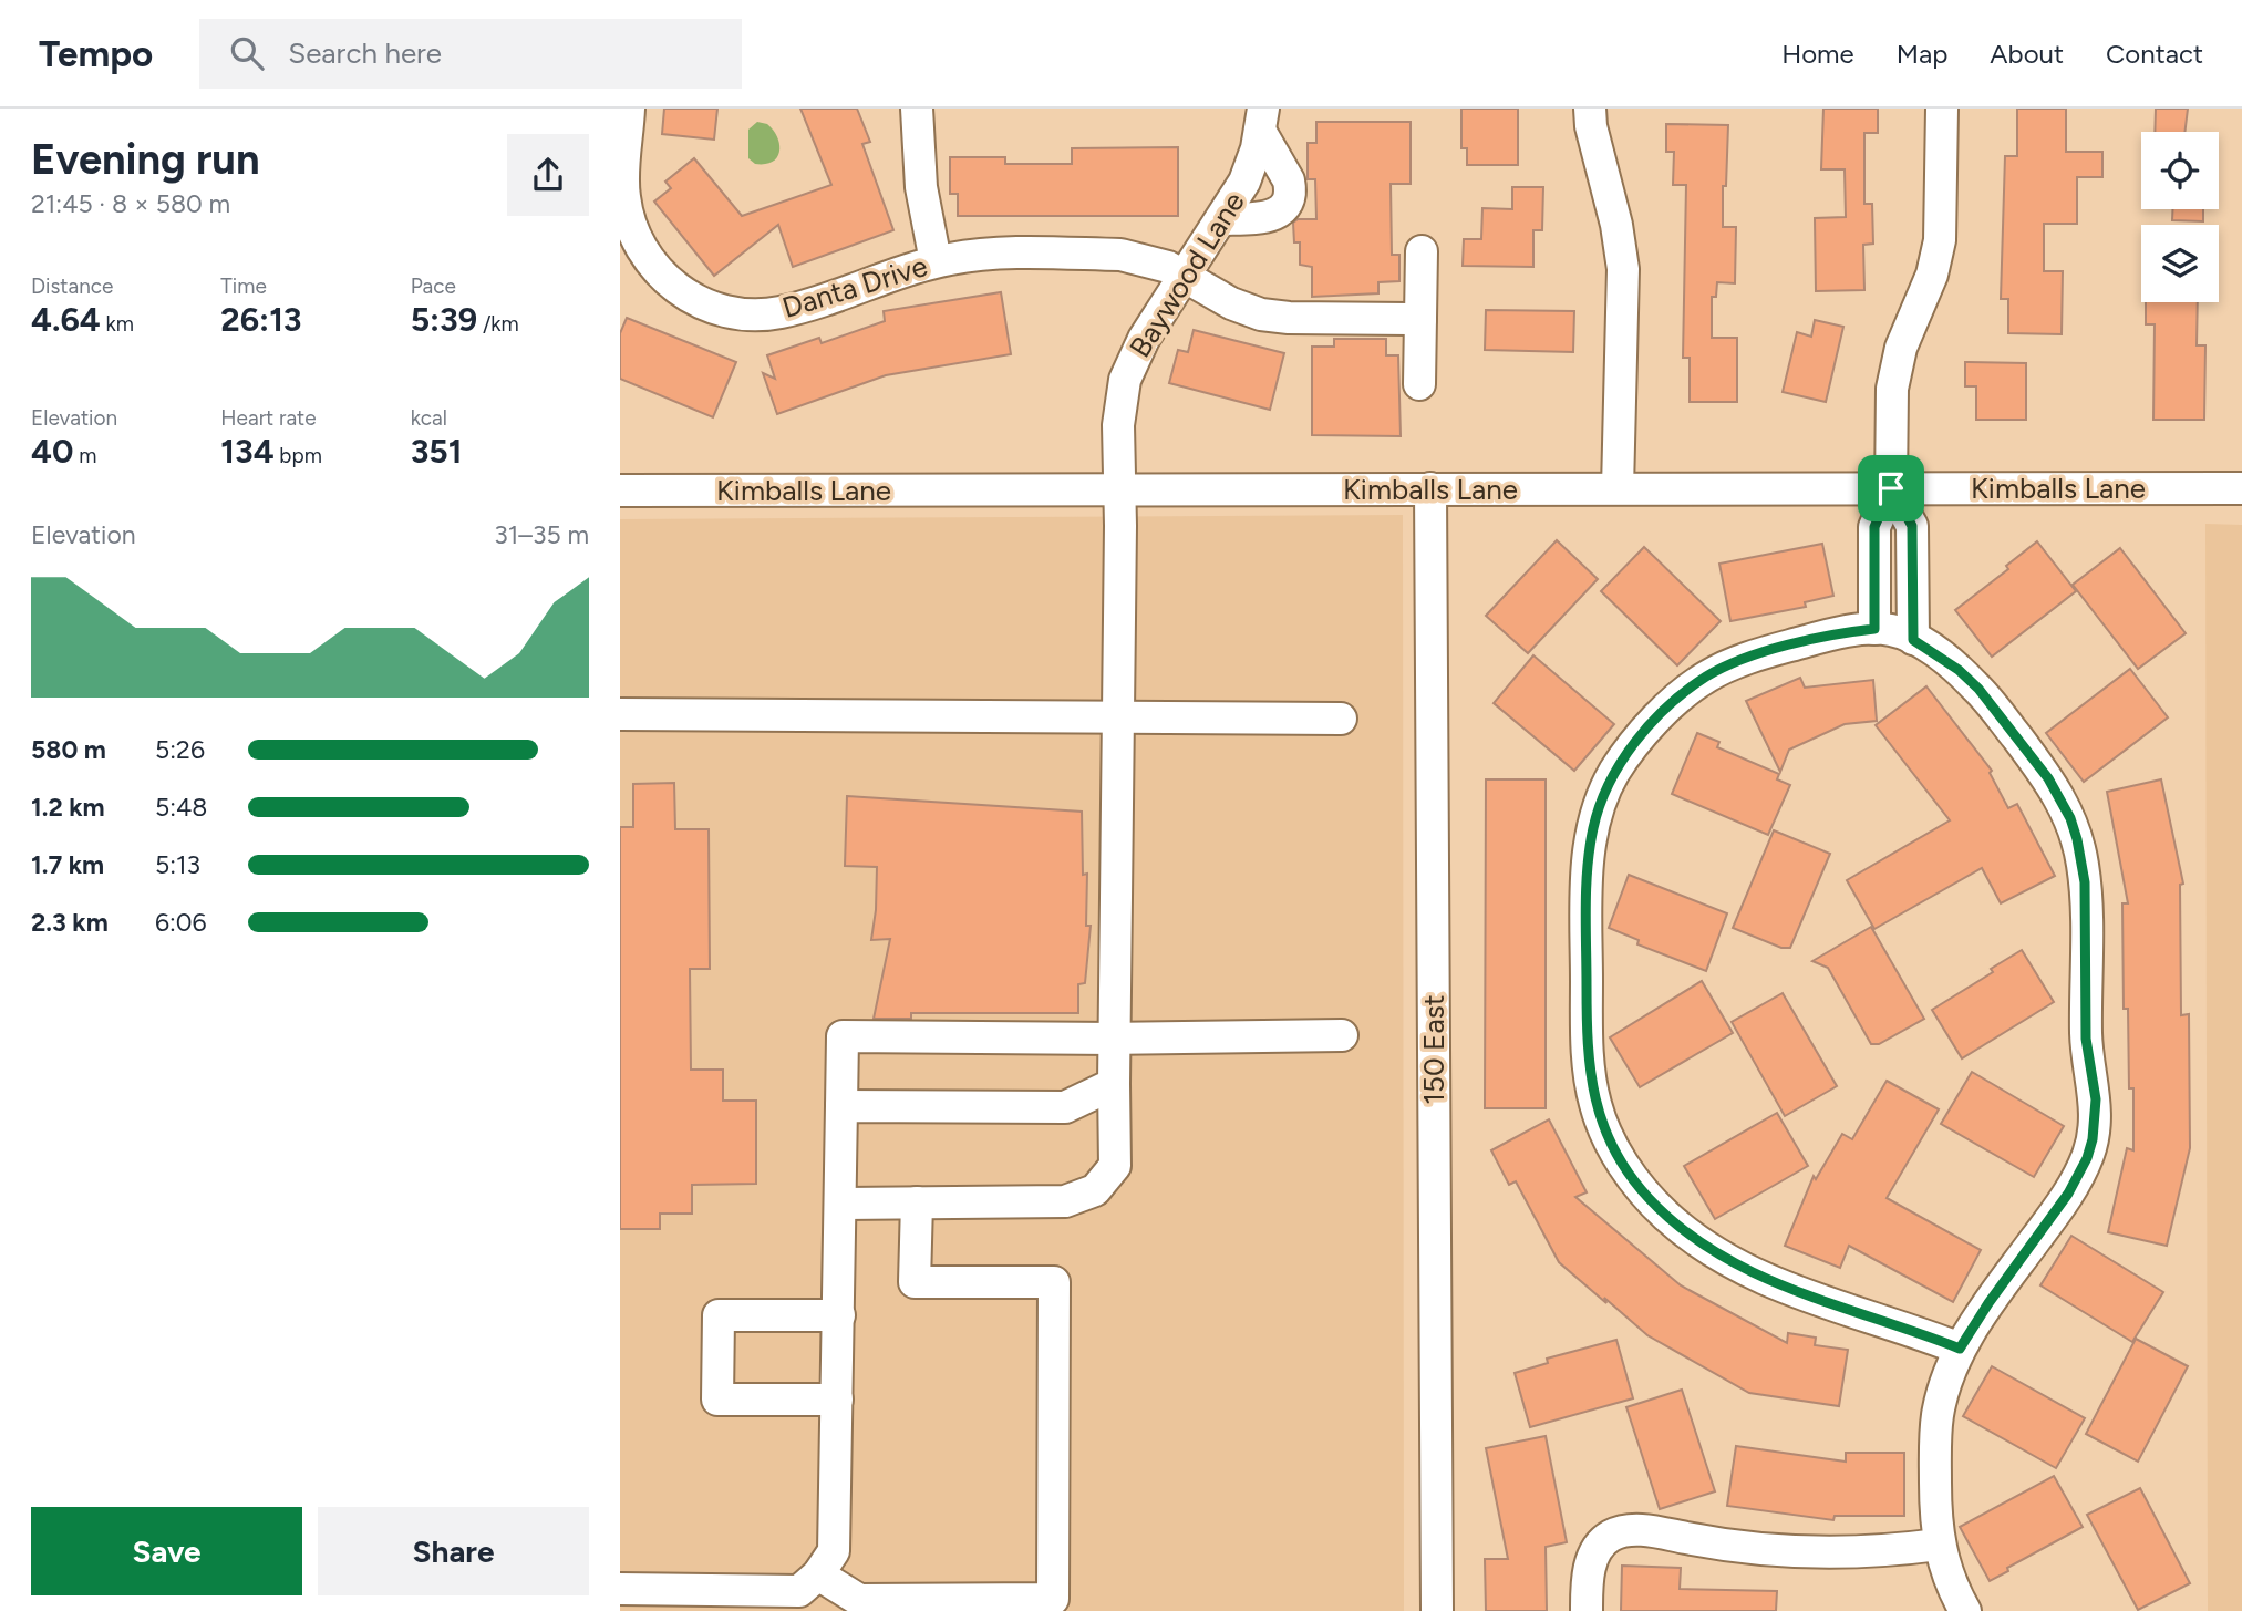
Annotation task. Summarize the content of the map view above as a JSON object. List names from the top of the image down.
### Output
{
  "streets": {
    "street": [
      "Baywood Lane",
      "Danta Drive",
      "Kimballs Lane",
      "150 East"
    ]
  },
  "crossings": [
    ["Baywood Lane", "Danta Drive"],
    ["Baywood Lane", "Kimballs Lane"],
    ["Kimballs Lane", "150 East"]
  ],
  "page": {
    "header": "Tempo",
    "search": "Search here",
    "nav": [
      "Home",
      "Map",
      "About",
      "Contact"
    ],
    "heading": ["Evening run", "21:45 · 8 × 580 m"],
    "stats": [
      ["Distance", "4.64 km"],
      ["Time", "26:13"],
      ["Pace", "5:39 /km"],
      ["Elevation", "40 m"],
      ["Heart rate", "134 bpm"],
      ["kcal", "351"]
    ],
    "chart": ["Elevation", "31–35 m"],
    "list": [
      {
        "name": "580 m",
        "note": "5:26"
      },
      {
        "name": "1.2 km",
        "note": "5:48"
      },
      {
        "name": "1.7 km",
        "note": "5:13"
      },
      {
        "name": "2.3 km",
        "note": "6:06"
      }
    ],
    "buttons": ["Save", "Share"]
  }
}
